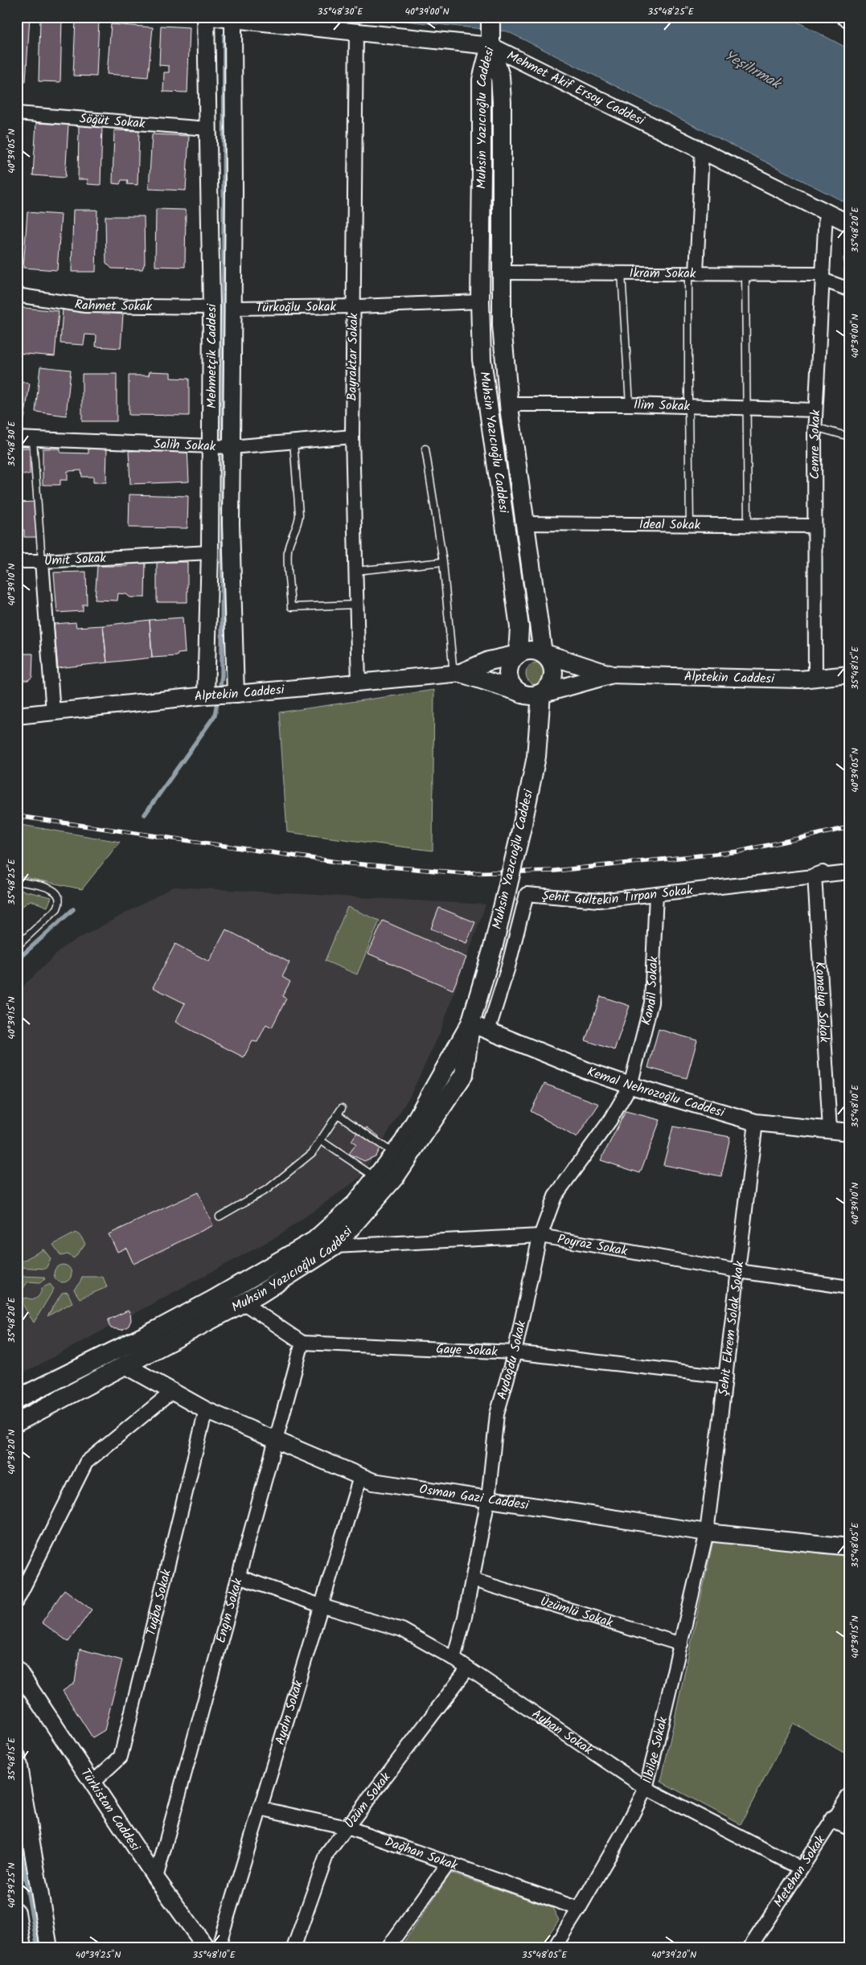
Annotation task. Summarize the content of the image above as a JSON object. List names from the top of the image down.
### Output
{
  "streets": {
    "main road": ["Muhsin Yazıcıoğlu Caddesi"],
    "street": [
      "Mehmet Akif Ersoy Caddesi",
      "Söğüt Sokak",
      "İkram Sokak",
      "Rahmet Sokak",
      "Türkoğlu Sokak",
      "Mehmetçik Caddesi",
      "Bayraktar Sokak",
      "İlim Sokak",
      "Cemre Sokak",
      "Salih Sokak",
      "İdeal Sokak",
      "Ümit Sokak",
      "Alptekin Caddesi",
      "Şehit Gültekin Tırpan Sokak",
      "Kandil Sokak",
      "Kamelya Sokak",
      "Kemal Nehrozoğlu Caddesi",
      "Poyraz Sokak",
      "Şehit Ekrem Solak Sokak",
      "Gaye Sokak",
      "Aydoğdu Sokak",
      "Osman Gazi Caddesi",
      "Tuğba Sokak",
      "Engin Sokak",
      "Üzümlü Sokak",
      "Aydın Sokak",
      "Ayhan Sokak",
      "İlbilge Sokak",
      "Üzüm Sokak",
      "Türkistan Caddesi",
      "Dağhan Sokak",
      "Metehan Sokak"
    ]
  },
  "crossings": [
    ["Mehmet Akif Ersoy Caddesi", "Muhsin Yazıcıoğlu Caddesi"],
    ["Mehmet Akif Ersoy Caddesi", "Mehmetçik Caddesi"],
    ["Mehmet Akif Ersoy Caddesi", "Bayraktar Sokak"],
    ["Mehmet Akif Ersoy Caddesi", "Cemre Sokak"],
    ["Söğüt Sokak", "Mehmetçik Caddesi"],
    ["Muhsin Yazıcıoğlu Caddesi", "İkram Sokak"],
    ["Muhsin Yazıcıoğlu Caddesi", "Türkoğlu Sokak"],
    ["Muhsin Yazıcıoğlu Caddesi", "İlim Sokak"],
    ["Muhsin Yazıcıoğlu Caddesi", "İdeal Sokak"],
    ["Muhsin Yazıcıoğlu Caddesi", "Kemal Nehrozoğlu Caddesi"],
    ["Muhsin Yazıcıoğlu Caddesi", "Poyraz Sokak"],
    ["Muhsin Yazıcıoğlu Caddesi", "Osman Gazi Caddesi"],
    ["İkram Sokak", "Cemre Sokak"],
    ["Rahmet Sokak", "Mehmetçik Caddesi"],
    ["Türkoğlu Sokak", "Mehmetçik Caddesi"],
    ["Türkoğlu Sokak", "Bayraktar Sokak"],
    ["Mehmetçik Caddesi", "Salih Sokak"],
    ["Mehmetçik Caddesi", "Ümit Sokak"],
    ["Mehmetçik Caddesi", "Alptekin Caddesi"],
    ["Bayraktar Sokak", "Salih Sokak"],
    ["Bayraktar Sokak", "Alptekin Caddesi"],
    ["İlim Sokak", "Cemre Sokak"],
    ["Cemre Sokak", "İdeal Sokak"],
    ["Cemre Sokak", "Alptekin Caddesi"],
    ["Ümit Sokak", "Alptekin Caddesi"],
    ["Şehit Gültekin Tırpan Sokak", "Kandil Sokak"],
    ["Şehit Gültekin Tırpan Sokak", "Kamelya Sokak"],
    ["Şehit Gültekin Tırpan Sokak", "Kemal Nehrozoğlu Caddesi"],
    ["Kandil Sokak", "Kemal Nehrozoğlu Caddesi"],
    ["Kandil Sokak", "Aydoğdu Sokak"],
    ["Kamelya Sokak", "Kemal Nehrozoğlu Caddesi"],
    ["Kemal Nehrozoğlu Caddesi", "Şehit Ekrem Solak Sokak"],
    ["Kemal Nehrozoğlu Caddesi", "Aydoğdu Sokak"],
    ["Poyraz Sokak", "Şehit Ekrem Solak Sokak"],
    ["Poyraz Sokak", "Aydoğdu Sokak"],
    ["Şehit Ekrem Solak Sokak", "Gaye Sokak"],
    ["Şehit Ekrem Solak Sokak", "Osman Gazi Caddesi"],
    ["Şehit Ekrem Solak Sokak", "İlbilge Sokak"],
    ["Gaye Sokak", "Aydoğdu Sokak"],
    ["Gaye Sokak", "Engin Sokak"],
    ["Aydoğdu Sokak", "Osman Gazi Caddesi"],
    ["Aydoğdu Sokak", "Üzümlü Sokak"],
    ["Aydoğdu Sokak", "Ayhan Sokak"],
    ["Osman Gazi Caddesi", "Tuğba Sokak"],
    ["Osman Gazi Caddesi", "Engin Sokak"],
    ["Osman Gazi Caddesi", "Aydın Sokak"],
    ["Osman Gazi Caddesi", "İlbilge Sokak"],
    ["Tuğba Sokak", "Türkistan Caddesi"],
    ["Engin Sokak", "Ayhan Sokak"],
    ["Engin Sokak", "Türkistan Caddesi"],
    ["Üzümlü Sokak", "İlbilge Sokak"],
    ["Aydın Sokak", "Ayhan Sokak"],
    ["Aydın Sokak", "Dağhan Sokak"],
    ["Ayhan Sokak", "İlbilge Sokak"],
    ["Ayhan Sokak", "Üzüm Sokak"],
    ["Ayhan Sokak", "Metehan Sokak"],
    ["İlbilge Sokak", "Dağhan Sokak"],
    ["Üzüm Sokak", "Dağhan Sokak"]
  ],
  "water": ["Yeşilırmak"],
  "coordinates": [
    "35°48'30\"E",
    "40°39'00\"N",
    "35°48'25\"E",
    "40°39'05\"N",
    "35°48'20\"E",
    "40°39'10\"N",
    "35°48'15\"E",
    "40°39'15\"N",
    "35°48'10\"E",
    "40°39'20\"N",
    "35°48'05\"E",
    "40°39'25\"N"
  ]
}
